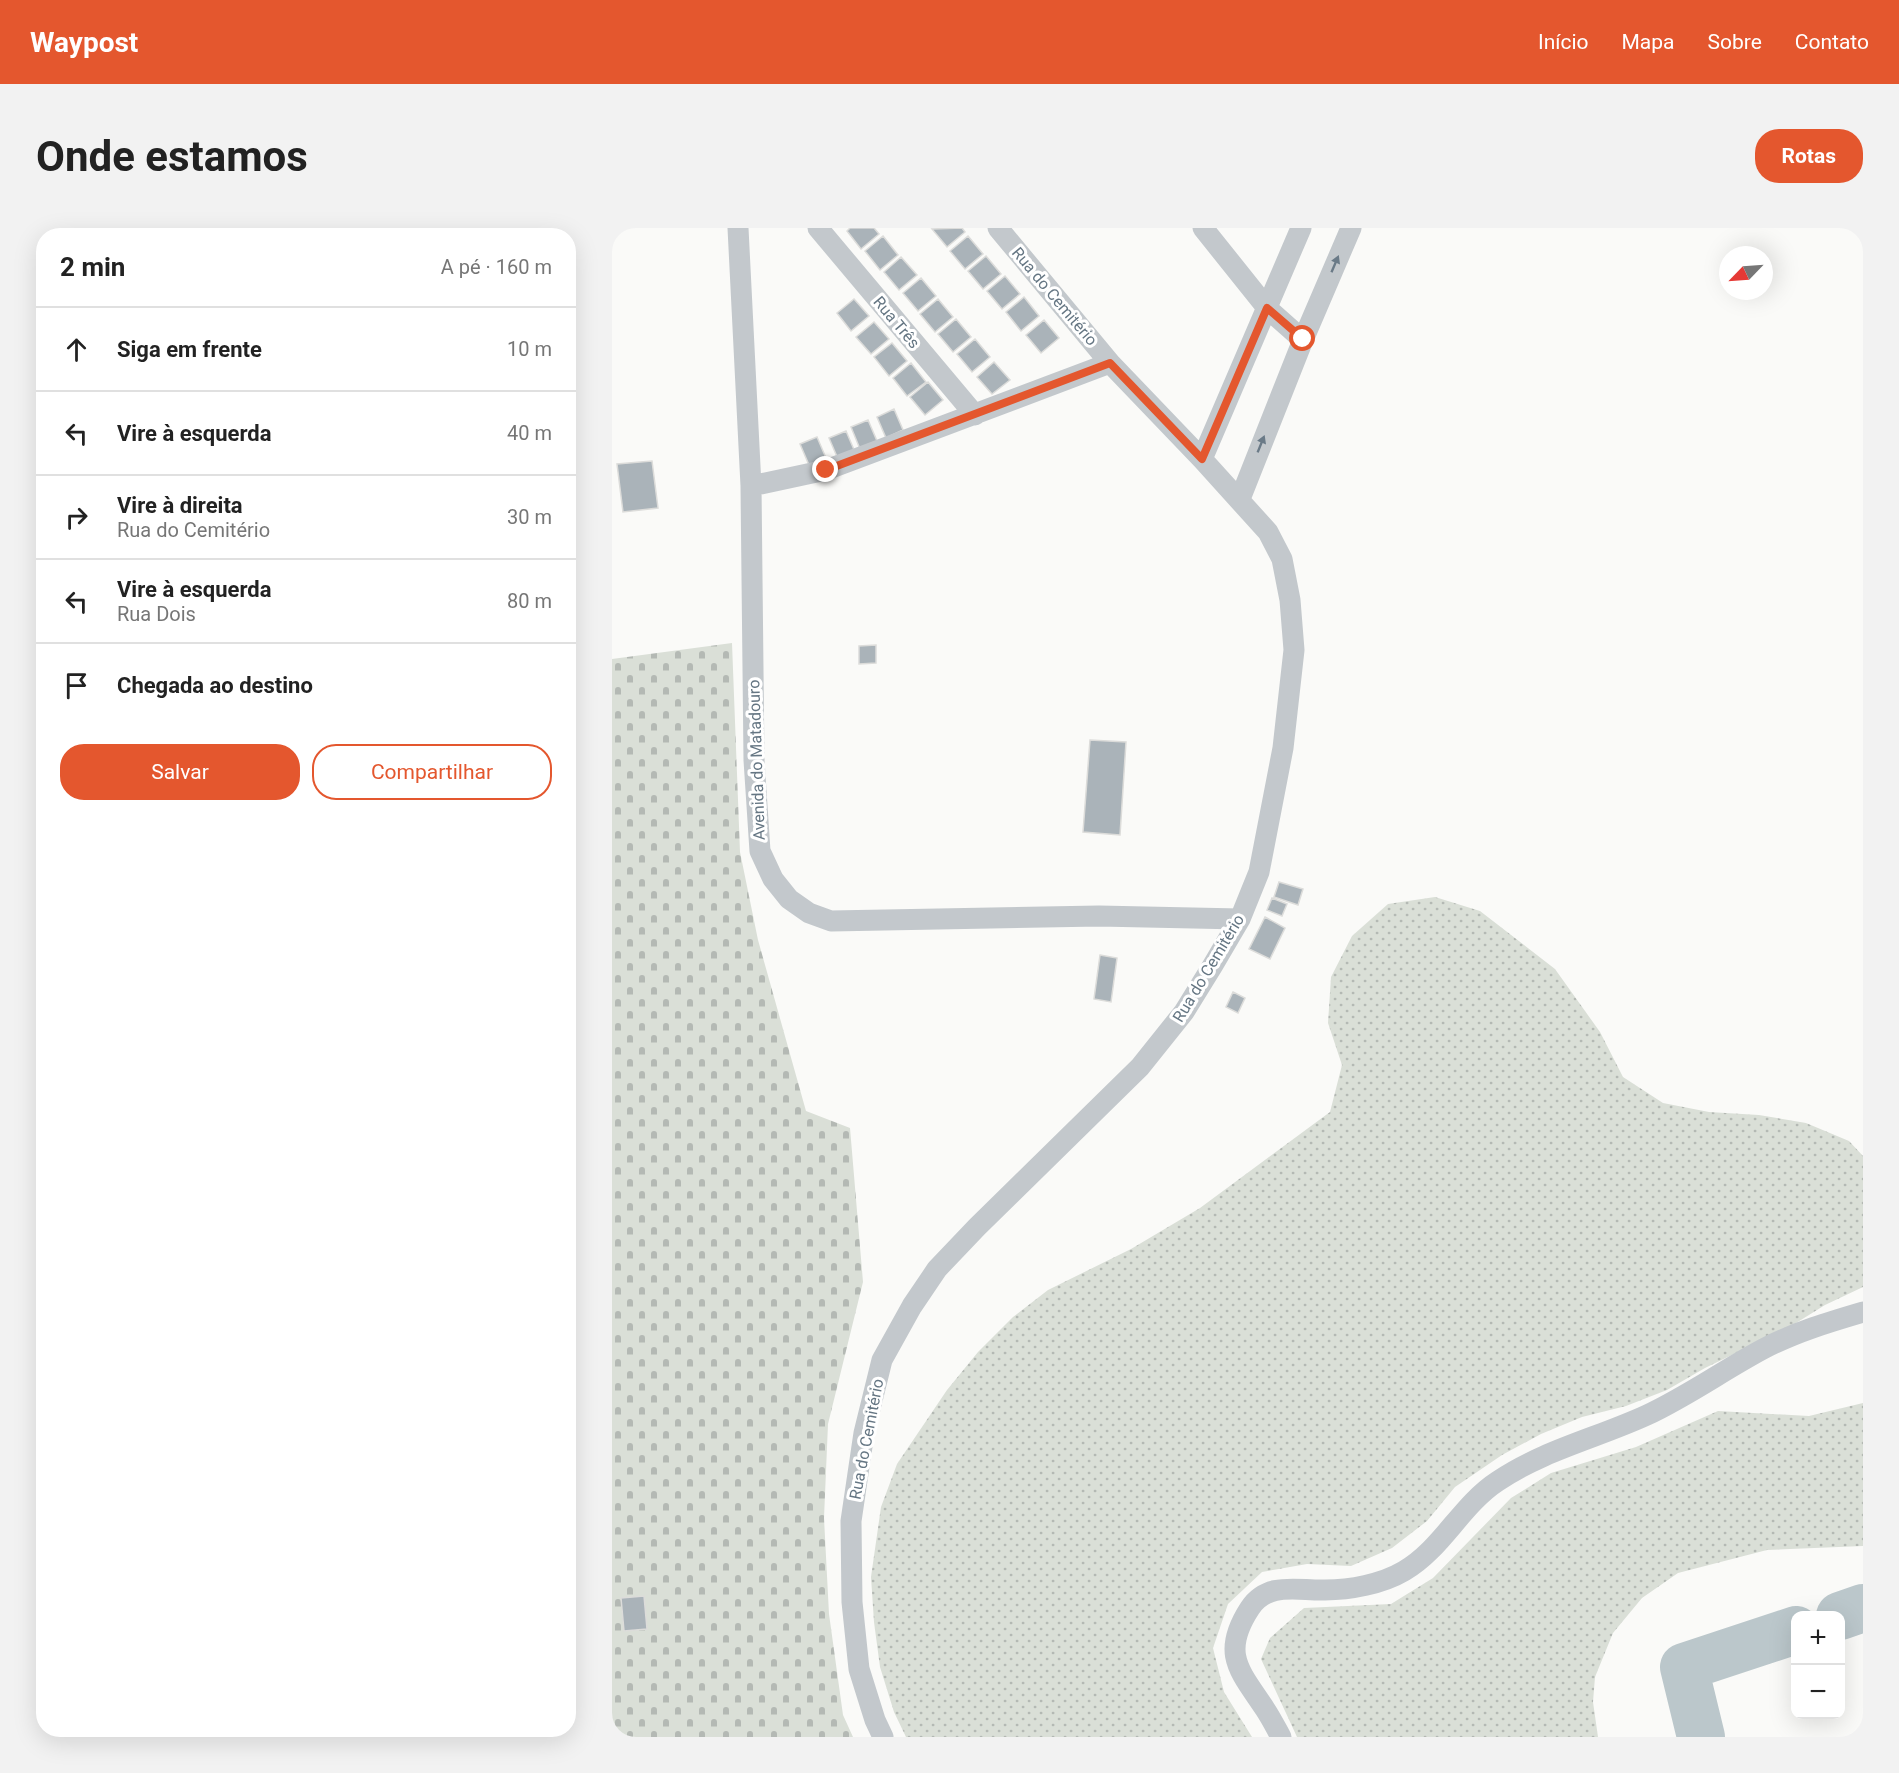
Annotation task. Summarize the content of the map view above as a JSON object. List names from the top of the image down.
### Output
{
  "streets": {
    "street": ["Rua do Cemitério", "Rua Três", "Avenida do Matadouro"]
  },
  "crossings": [
    ["Rua do Cemitério", "Avenida do Matadouro"]
  ],
  "north": "bottom left",
  "page": {
    "header": "Waypost",
    "nav": [
      "Início",
      "Mapa",
      "Sobre",
      "Contato"
    ],
    "buttons": [
      "Rotas",
      ["Salvar", "Compartilhar"]
    ],
    "title": "Onde estamos",
    "heading": ["2 min", "A pé · 160 m"],
    "list": [
      ["Siga em frente", "10 m"],
      ["Vire à esquerda", "40 m"],
      ["Vire à direita", "Rua do Cemitério", "30 m"],
      ["Vire à esquerda", "Rua Dois", "80 m"],
      "Chegada ao destino"
    ],
    "map_buttons": ["+", "−"]
  }
}
